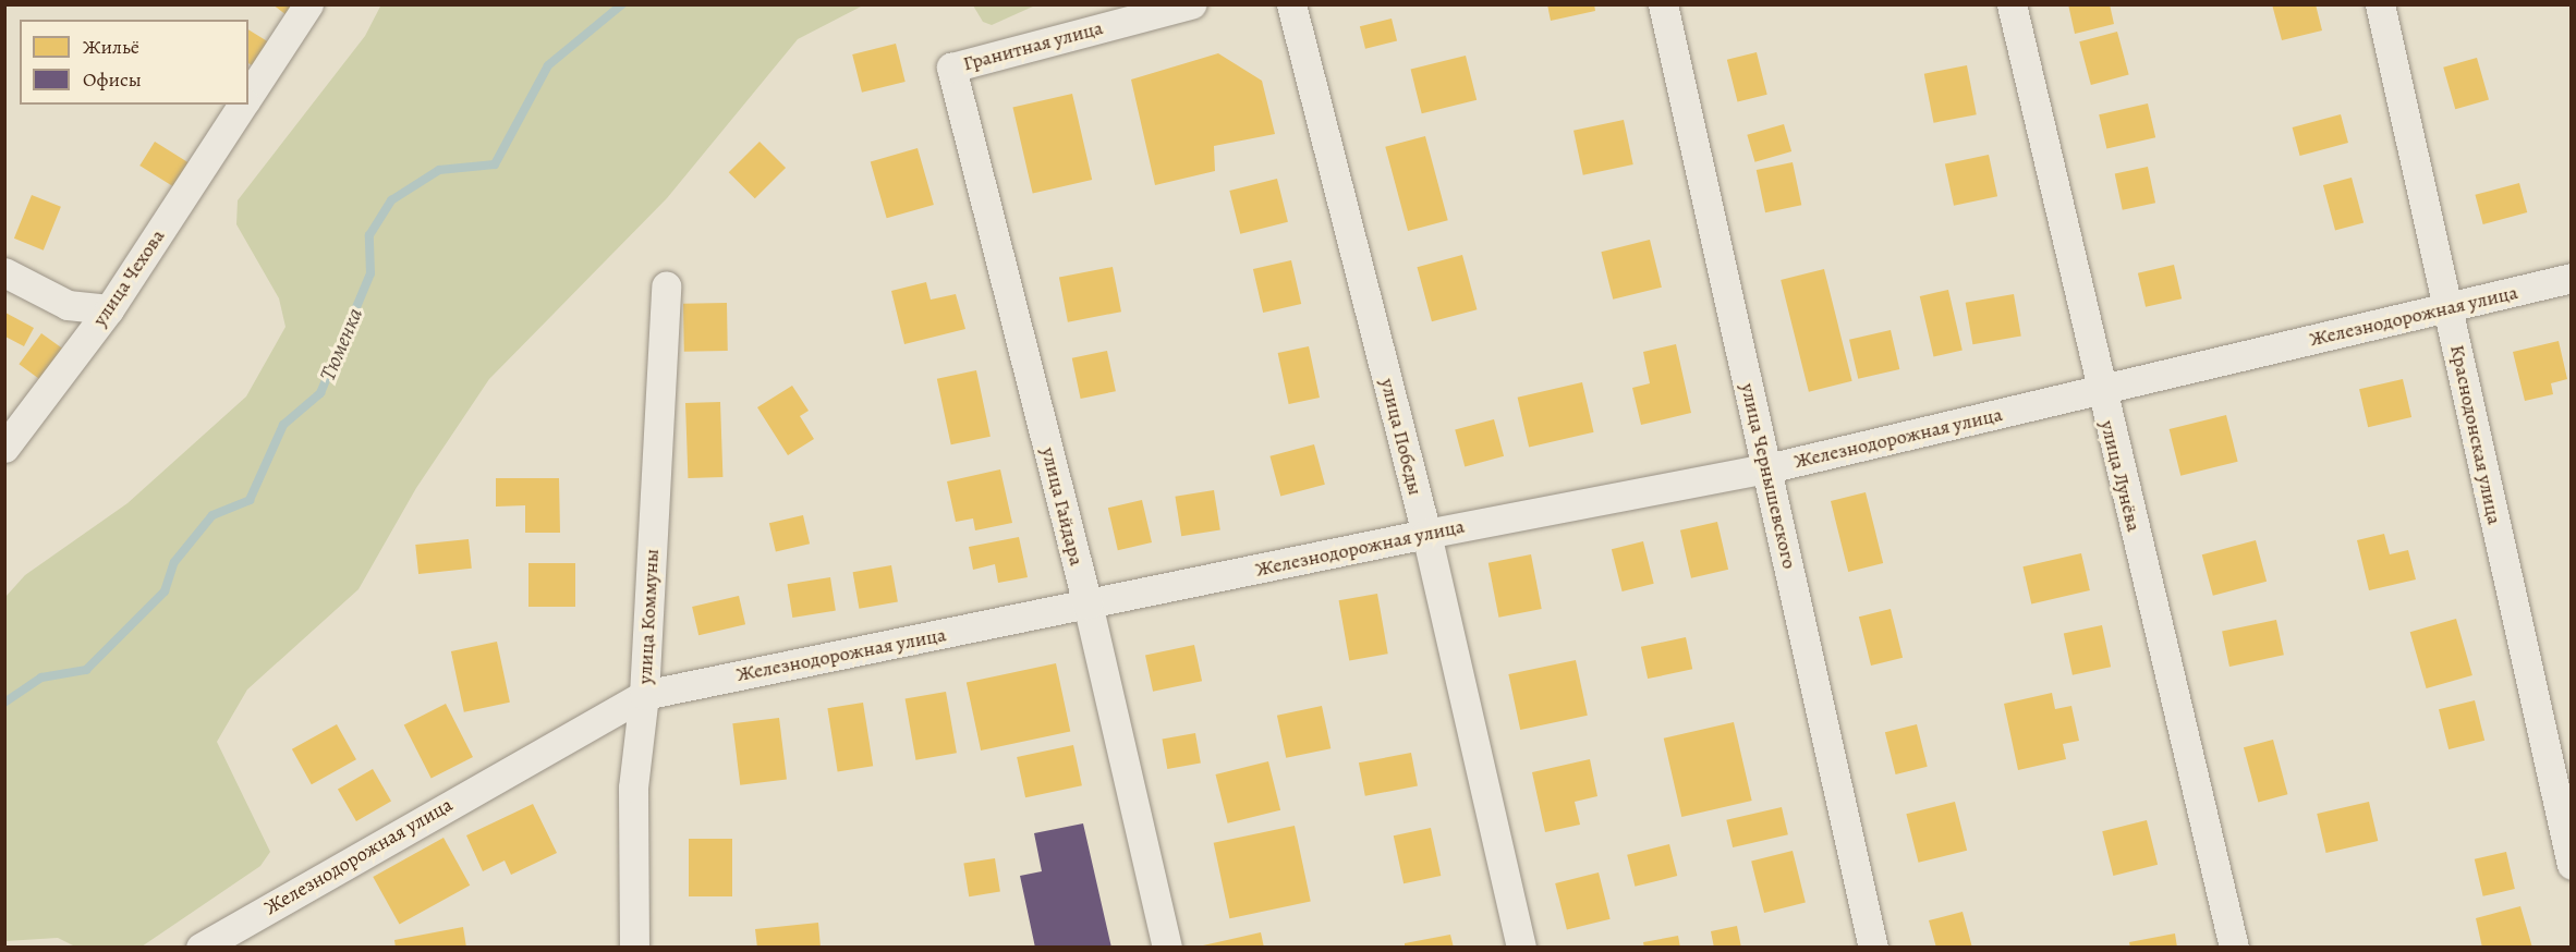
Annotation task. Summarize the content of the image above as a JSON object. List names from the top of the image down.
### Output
{
  "streets": {
    "street": [
      "Гранитная улица",
      "улица Чехова",
      "Железнодорожная улица",
      "Краснодонская улица",
      "улица Победы",
      "улица Чернышевского",
      "улица Лунёва",
      "улица Гайдара",
      "улица Коммуны"
    ]
  },
  "crossings": [
    ["Гранитная улица", "улица Гайдара"],
    ["Железнодорожная улица", "Краснодонская улица"],
    ["Железнодорожная улица", "улица Победы"],
    ["Железнодорожная улица", "улица Чернышевского"],
    ["Железнодорожная улица", "улица Лунёва"],
    ["Железнодорожная улица", "улица Гайдара"],
    ["Железнодорожная улица", "улица Коммуны"]
  ],
  "water": ["Тюменка"],
  "legend": ["Жильё", "Офисы"]
}
